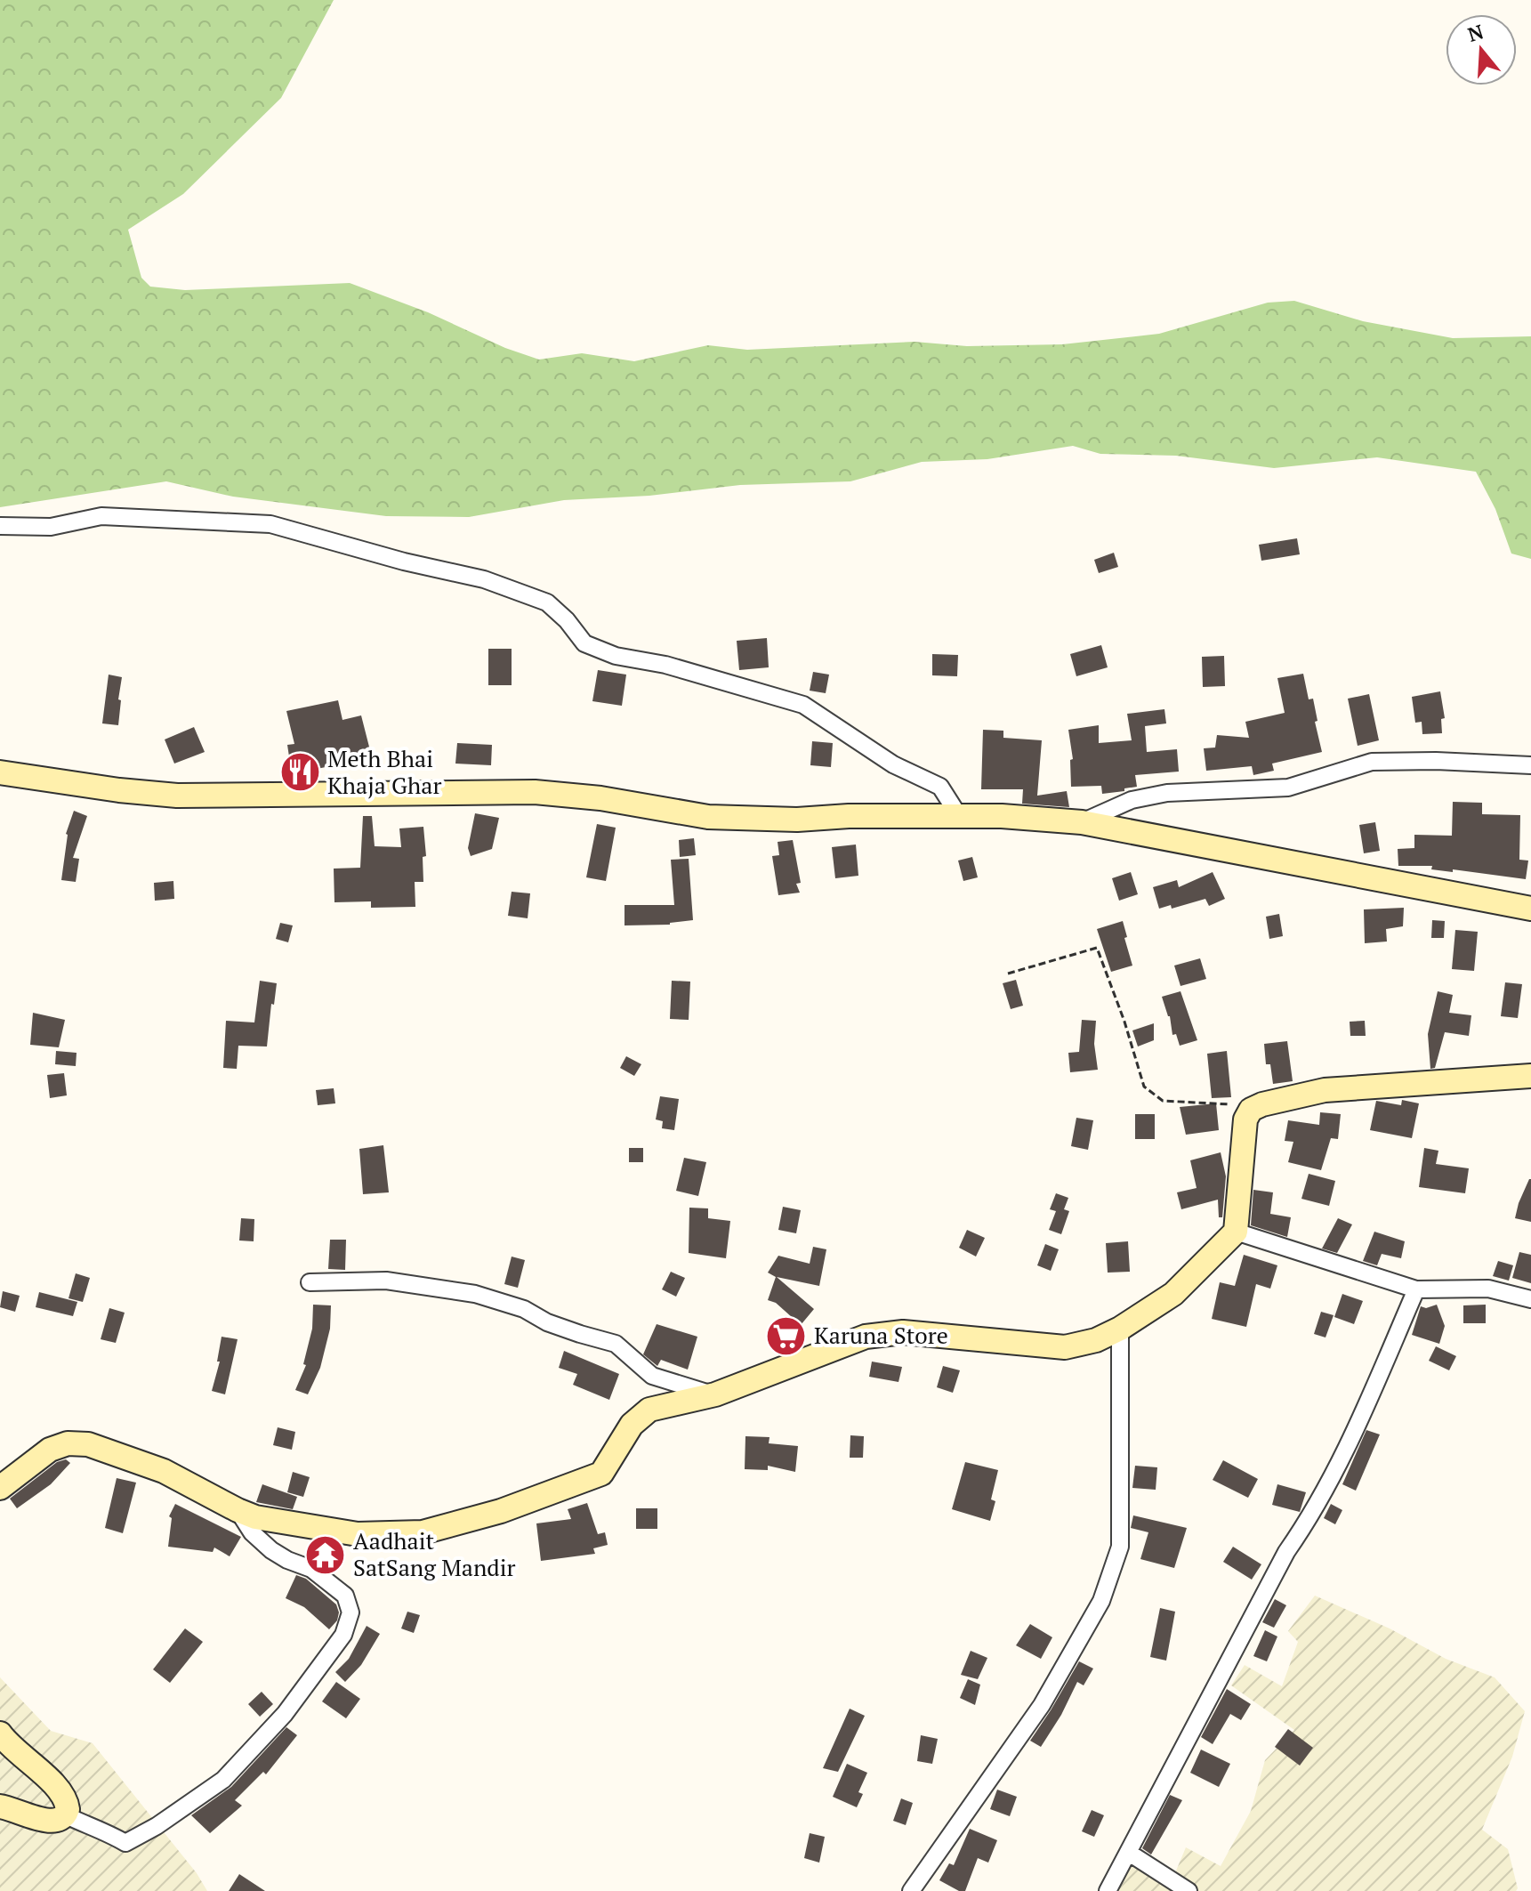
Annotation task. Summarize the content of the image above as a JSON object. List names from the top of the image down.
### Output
{
  "places": {
    "restaurant": ["Meth Bhai Khaja Ghar"],
    "supermarket": ["Karuna Store"],
    "temple": ["Aadhait SatSang Mandir"]
  },
  "north": "top"
}
